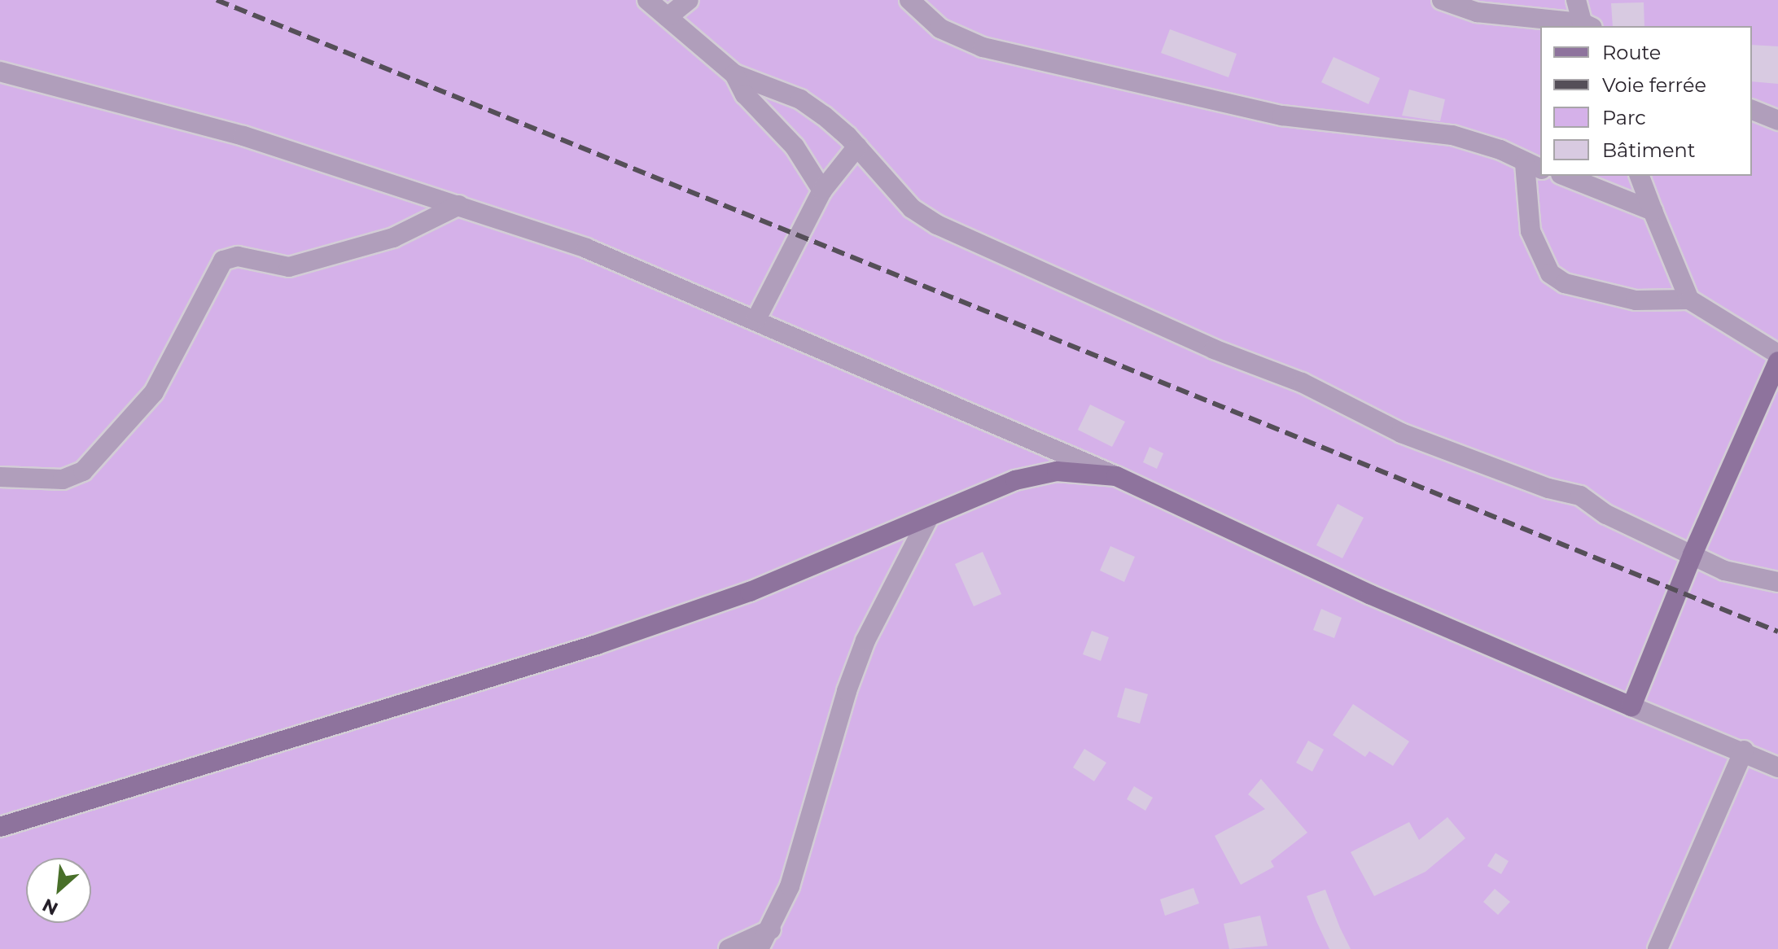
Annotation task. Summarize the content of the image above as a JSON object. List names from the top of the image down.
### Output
{
  "legend": [
    "Route",
    "Voie ferrée",
    "Parc",
    "Bâtiment"
  ],
  "north": "bottom left"
}
